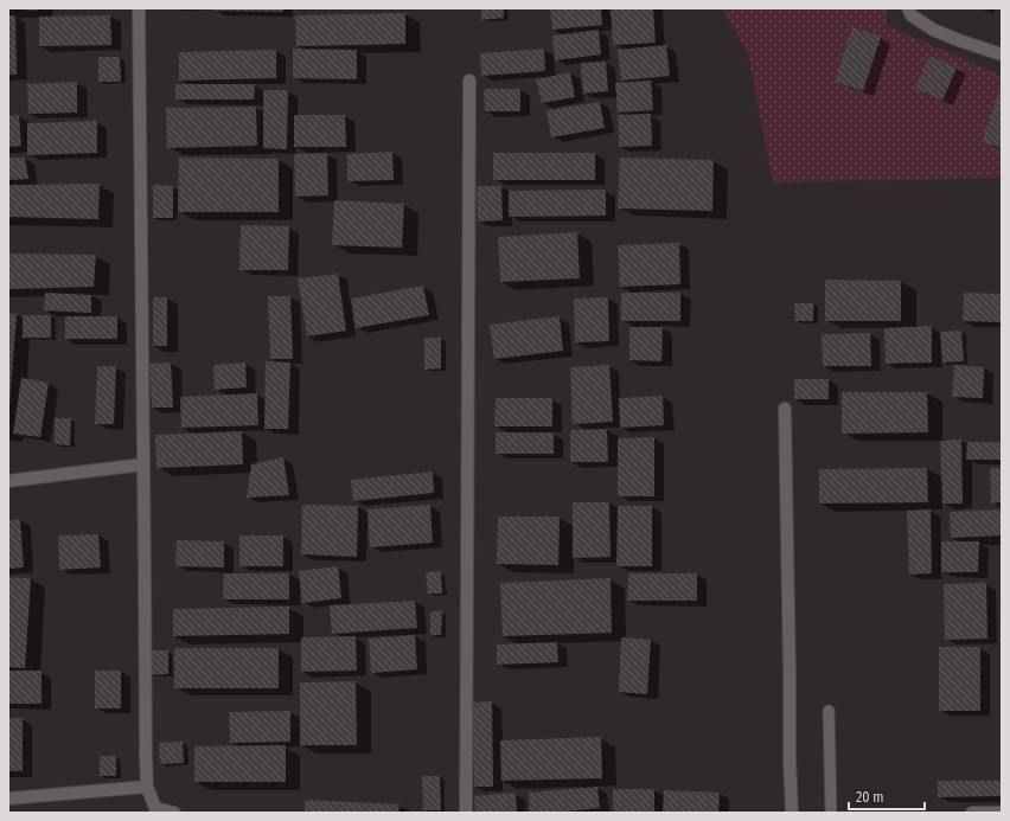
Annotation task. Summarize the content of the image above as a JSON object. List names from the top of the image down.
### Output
{
  "scale_bar": "20 m"
}
